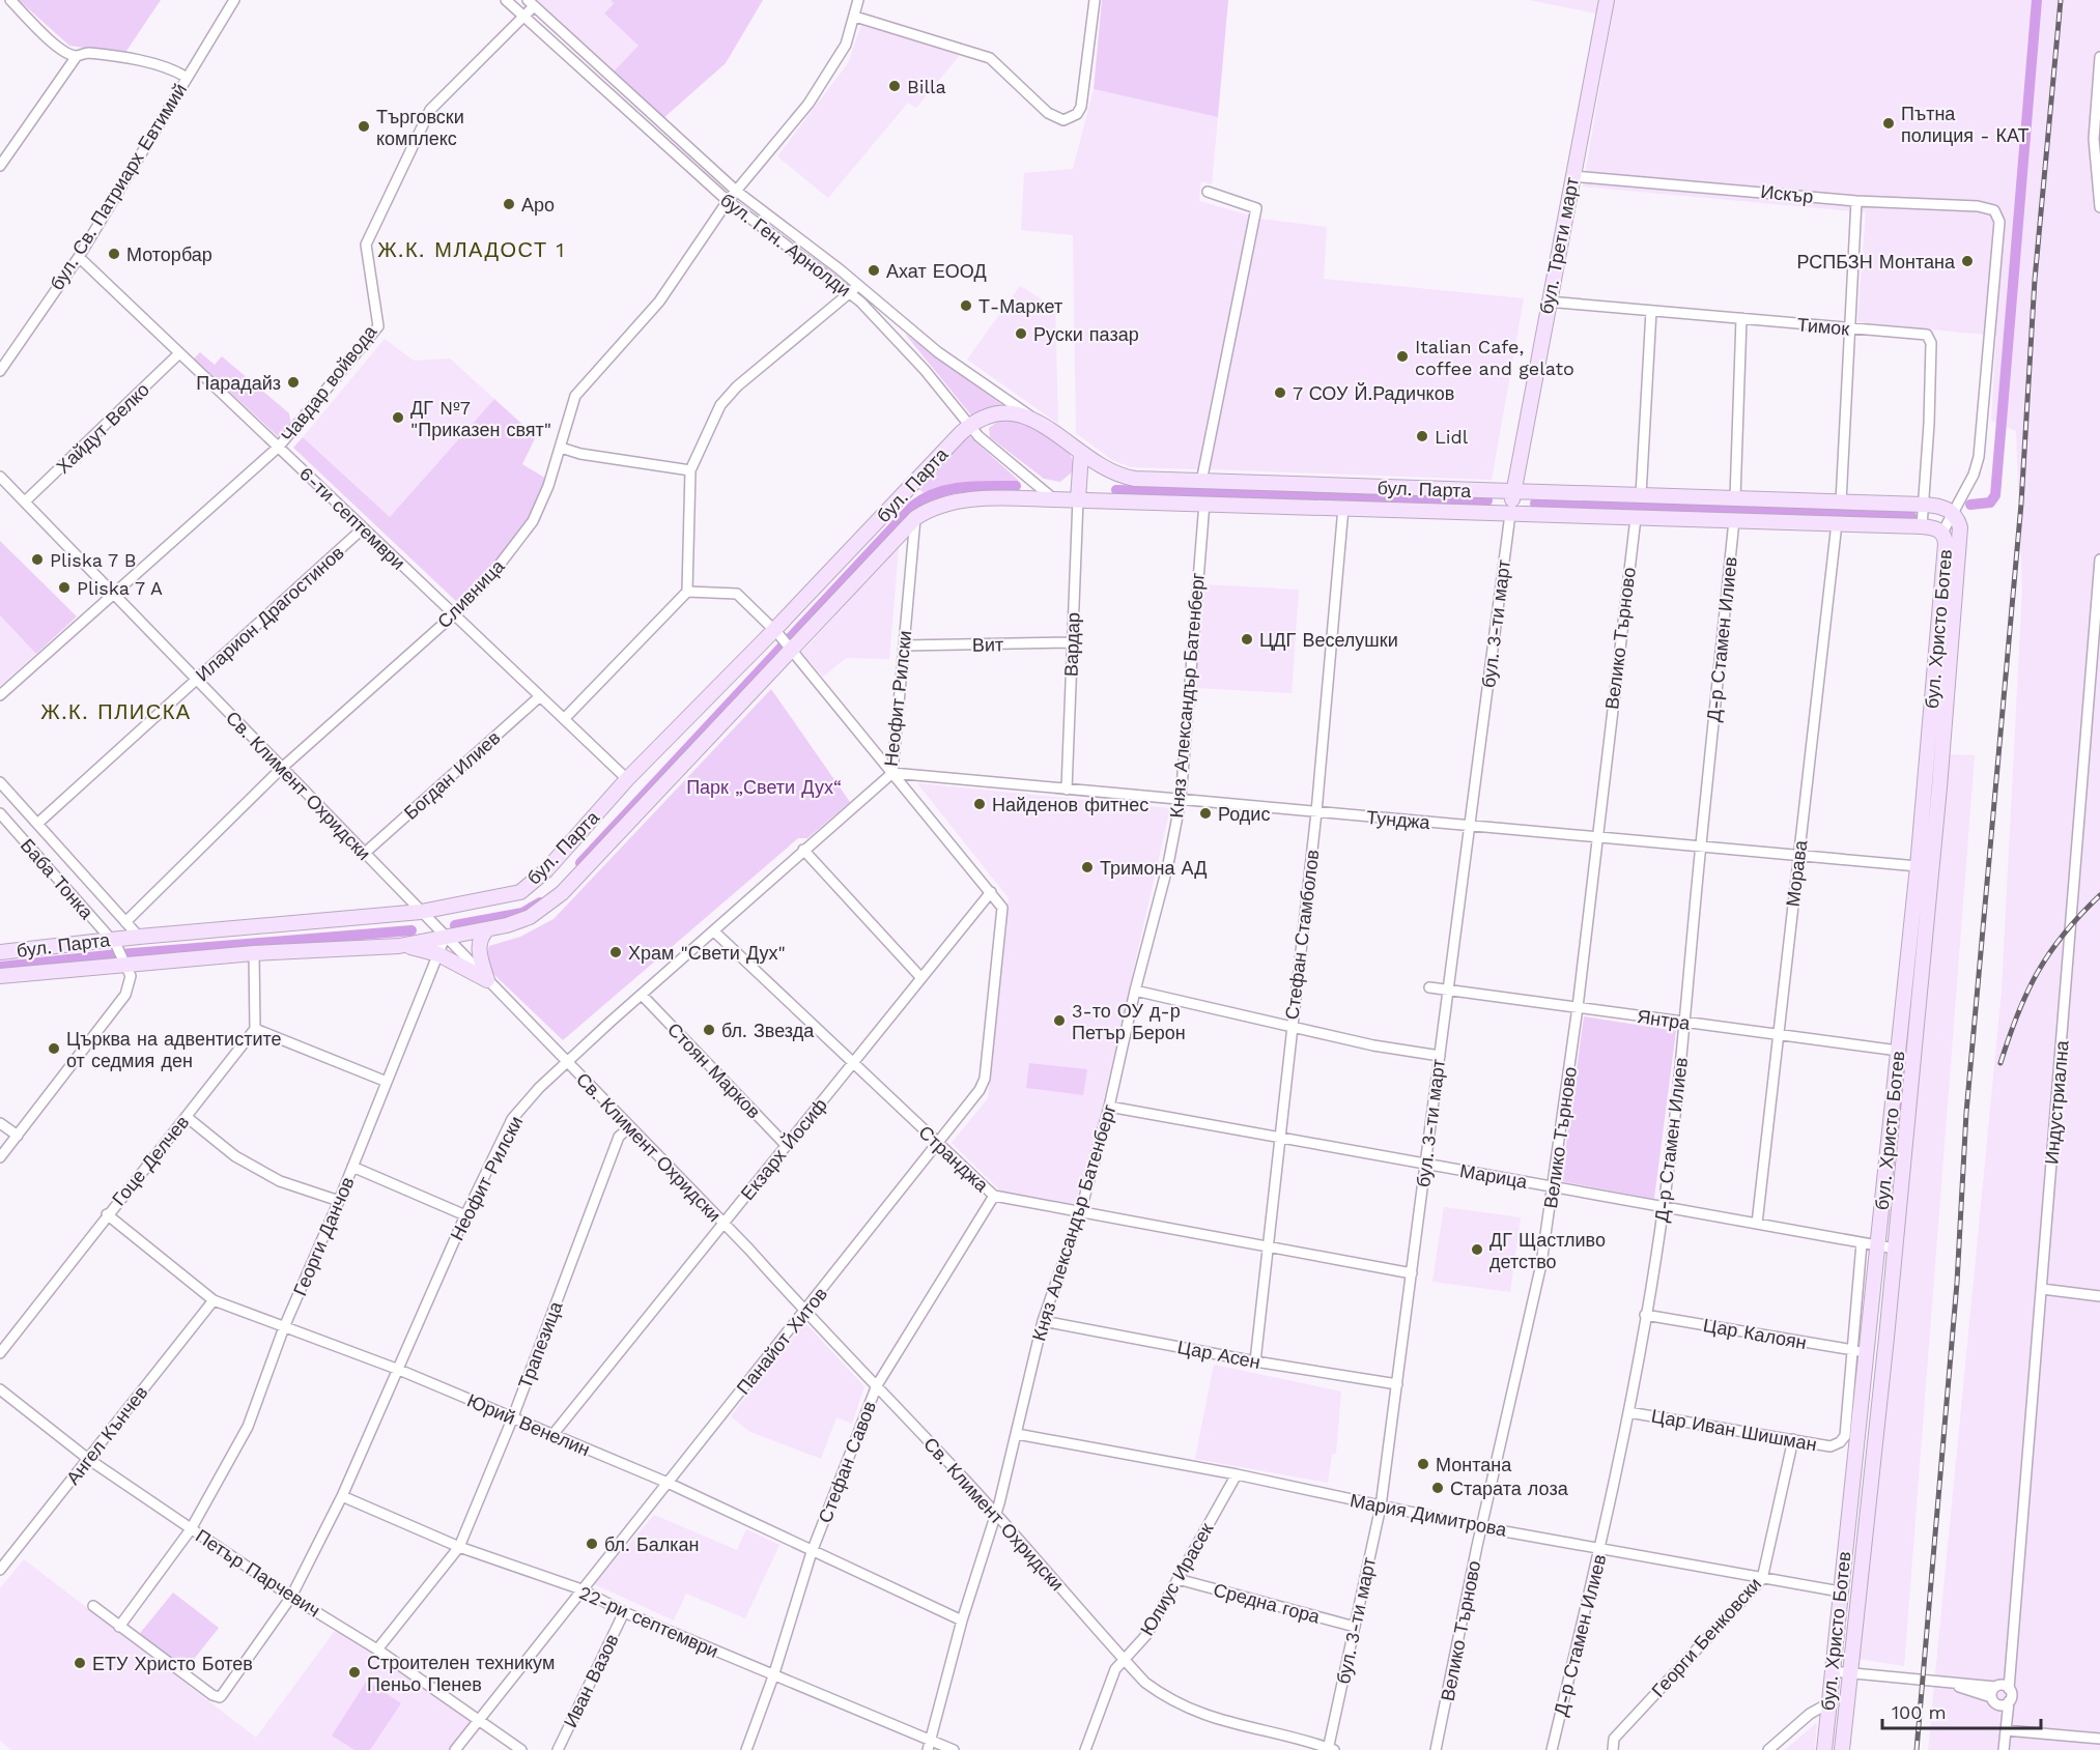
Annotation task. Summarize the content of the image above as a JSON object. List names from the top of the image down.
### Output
{
  "streets": {
    "main road": [
      "бул. Трети март",
      "бул. Парта",
      "бул. 3-ти март",
      "бул. Христо Ботев"
    ],
    "street": [
      "бул. Св. Патриарх Евтимий",
      "Искър",
      "бул. Ген. Арнолди",
      "Тимок",
      "Чавдар войвода",
      "Хайдут Велко",
      "6-ти септември",
      "Сливница",
      "Иларион Драгостинов",
      "Велико Търново",
      "Д-р Стамен Илиев",
      "Вит",
      "Вардар",
      "Княз Александър Батенберг",
      "Неофит Рилски",
      "Богдан Илиев",
      "Св. Климент Охридски",
      "Тунджа",
      "Морава",
      "Баба Тонка",
      "Стефан Стамболов",
      "Янтра",
      "Стоян Марков",
      "Индустриална",
      "Екзарх Йосиф",
      "Странджа",
      "Гоце Делчев",
      "Марица",
      "Георги Данчов",
      "Цар Калоян",
      "Панайот Хитов",
      "Трапезица",
      "Цар Асен",
      "Юрий Венелин",
      "Цар Иван Шишман",
      "Ангел Кънчев",
      "Стефан Савов",
      "Мария Димитрова",
      "Петър Парчевич",
      "Юлиус Ирасек",
      "Средна гора",
      "22-ри септември",
      "Георги Бенковски",
      "Иван Вазов"
    ]
  },
  "crossings": [
    ["бул. Св. Патриарх Евтимий", "6-ти септември"],
    ["Искър", "бул. Трети март"],
    ["Искър", "бул. Христо Ботев"],
    ["бул. Ген. Арнолди", "Чавдар войвода"],
    ["бул. Ген. Арнолди", "бул. Парта"],
    ["бул. Ген. Арнолди", "Сливница"],
    ["бул. Трети март", "Тимок"],
    ["бул. Трети март", "бул. Парта"],
    ["бул. Трети март", "бул. 3-ти март"],
    ["Тимок", "бул. Парта"],
    ["Чавдар войвода", "6-ти септември"],
    ["Чавдар войвода", "Св. Климент Охридски"],
    ["Хайдут Велко", "6-ти септември"],
    ["Хайдут Велко", "Св. Климент Охридски"],
    ["бул. Парта", "6-ти септември"],
    ["бул. Парта", "бул. 3-ти март"],
    ["бул. Парта", "бул. Христо Ботев"],
    ["бул. Парта", "Велико Търново"],
    ["бул. Парта", "Д-р Стамен Илиев"],
    ["бул. Парта", "Вардар"],
    ["бул. Парта", "Княз Александър Батенберг"],
    ["бул. Парта", "Неофит Рилски"],
    ["бул. Парта", "Св. Климент Охридски"],
    ["бул. Парта", "Морава"],
    ["бул. Парта", "Баба Тонка"],
    ["бул. Парта", "Стефан Стамболов"],
    ["бул. Парта", "Георги Данчов"],
    ["бул. Парта", "Панайот Хитов"],
    ["6-ти септември", "Сливница"],
    ["6-ти септември", "Иларион Драгостинов"],
    ["6-ти септември", "Богдан Илиев"],
    ["Сливница", "Св. Климент Охридски"],
    ["Сливница", "Баба Тонка"],
    ["Иларион Драгостинов", "Св. Климент Охридски"],
    ["Иларион Драгостинов", "Баба Тонка"],
    ["бул. 3-ти март", "Св. Климент Охридски"],
    ["бул. 3-ти март", "Тунджа"],
    ["бул. 3-ти март", "Янтра"],
    ["бул. 3-ти март", "Странджа"],
    ["бул. 3-ти март", "Марица"],
    ["бул. 3-ти март", "Цар Асен"],
    ["бул. 3-ти март", "Мария Димитрова"],
    ["бул. 3-ти март", "Средна гора"],
    ["бул. Христо Ботев", "Тунджа"],
    ["бул. Христо Ботев", "Янтра"],
    ["бул. Христо Ботев", "Марица"],
    ["бул. Христо Ботев", "Цар Калоян"],
    ["бул. Христо Ботев", "Цар Иван Шишман"],
    ["бул. Христо Ботев", "Мария Димитрова"],
    ["Велико Търново", "Тунджа"],
    ["Велико Търново", "Янтра"],
    ["Велико Търново", "Марица"],
    ["Велико Търново", "Мария Димитрова"],
    ["Д-р Стамен Илиев", "Тунджа"],
    ["Д-р Стамен Илиев", "Янтра"],
    ["Д-р Стамен Илиев", "Марица"],
    ["Д-р Стамен Илиев", "Цар Калоян"],
    ["Д-р Стамен Илиев", "Цар Иван Шишман"],
    ["Д-р Стамен Илиев", "Мария Димитрова"],
    ["Вит", "Вардар"],
    ["Вит", "Неофит Рилски"],
    ["Вардар", "Тунджа"],
    ["Княз Александър Батенберг", "Св. Климент Охридски"],
    ["Княз Александър Батенберг", "Тунджа"],
    ["Княз Александър Батенберг", "Странджа"],
    ["Княз Александър Батенберг", "Марица"],
    ["Княз Александър Батенберг", "Цар Асен"],
    ["Княз Александър Батенберг", "Юрий Венелин"],
    ["Княз Александър Батенберг", "Мария Димитрова"],
    ["Княз Александър Батенберг", "22-ри септември"],
    ["Неофит Рилски", "Св. Климент Охридски"],
    ["Неофит Рилски", "Тунджа"],
    ["Неофит Рилски", "Стоян Марков"],
    ["Неофит Рилски", "Странджа"],
    ["Неофит Рилски", "Георги Данчов"],
    ["Неофит Рилски", "Панайот Хитов"],
    ["Неофит Рилски", "Юрий Венелин"],
    ["Неофит Рилски", "Петър Парчевич"],
    ["Неофит Рилски", "22-ри септември"],
    ["Богдан Илиев", "Св. Климент Охридски"],
    ["Св. Климент Охридски", "Екзарх Йосиф"],
    ["Св. Климент Охридски", "Георги Данчов"],
    ["Св. Климент Охридски", "Панайот Хитов"],
    ["Св. Климент Охридски", "Трапезица"],
    ["Св. Климент Охридски", "Стефан Савов"],
    ["Св. Климент Охридски", "Юлиус Ирасек"],
    ["Тунджа", "Морава"],
    ["Тунджа", "Стефан Стамболов"],
    ["Тунджа", "Панайот Хитов"],
    ["Морава", "Янтра"],
    ["Морава", "Марица"],
    ["Стефан Стамболов", "Странджа"],
    ["Стефан Стамболов", "Марица"],
    ["Стефан Стамболов", "Цар Асен"],
    ["Стоян Марков", "Екзарх Йосиф"],
    ["Екзарх Йосиф", "Странджа"],
    ["Екзарх Йосиф", "Панайот Хитов"],
    ["Екзарх Йосиф", "Юрий Венелин"],
    ["Странджа", "Панайот Хитов"],
    ["Странджа", "Стефан Савов"],
    ["Гоце Делчев", "Юрий Венелин"],
    ["Георги Данчов", "Юрий Венелин"],
    ["Георги Данчов", "Петър Парчевич"],
    ["Цар Калоян", "Цар Иван Шишман"],
    ["Панайот Хитов", "Юрий Венелин"],
    ["Панайот Хитов", "Петър Парчевич"],
    ["Панайот Хитов", "22-ри септември"],
    ["Трапезица", "Юрий Венелин"],
    ["Трапезица", "Петър Парчевич"],
    ["Трапезица", "22-ри септември"],
    ["Юрий Венелин", "Ангел Кънчев"],
    ["Юрий Венелин", "Стефан Савов"],
    ["Цар Иван Шишман", "Георги Бенковски"],
    ["Ангел Кънчев", "Петър Парчевич"],
    ["Стефан Савов", "22-ри септември"],
    ["Мария Димитрова", "Юлиус Ирасек"],
    ["Мария Димитрова", "Георги Бенковски"],
    ["Юлиус Ирасек", "Средна гора"],
    ["22-ри септември", "Иван Вазов"]
  ],
  "districts": ["Ж.К. МЛАДОСТ 1", "Ж.К. ПЛИСКА"],
  "parks": ["Парк „Свети Дух“"],
  "places": [
    "Billa",
    "Пътна полиция - КАТ",
    "Търговски комплекс",
    "Аро",
    "Моторбар",
    "РСПБЗН Монтана",
    "Ахат ЕООД",
    "Т-Маркет",
    "Руски пазар",
    "Italian Cafe, coffee and gelato",
    "Парадайз",
    "7 СОУ Й.Радичков",
    "ДГ №7 \"Приказен свят\"",
    "Lidl",
    "Pliska 7 B",
    "Pliska 7 A",
    "ЦДГ Веселушки",
    "Найденов фитнес",
    "Родис",
    "Тримона АД",
    "Храм \"Свети Дух\"",
    "3-то ОУ д-р Петър Берон",
    "бл. Звезда",
    "Църква на адвентистите от седмия ден",
    "ДГ Щастливо детство",
    "Монтана",
    "Старата лоза",
    "бл. Балкан",
    "ЕТУ Христо Ботев",
    "Строителен техникум Пеньо Пенев"
  ],
  "scale_bar": "100 m"
}
